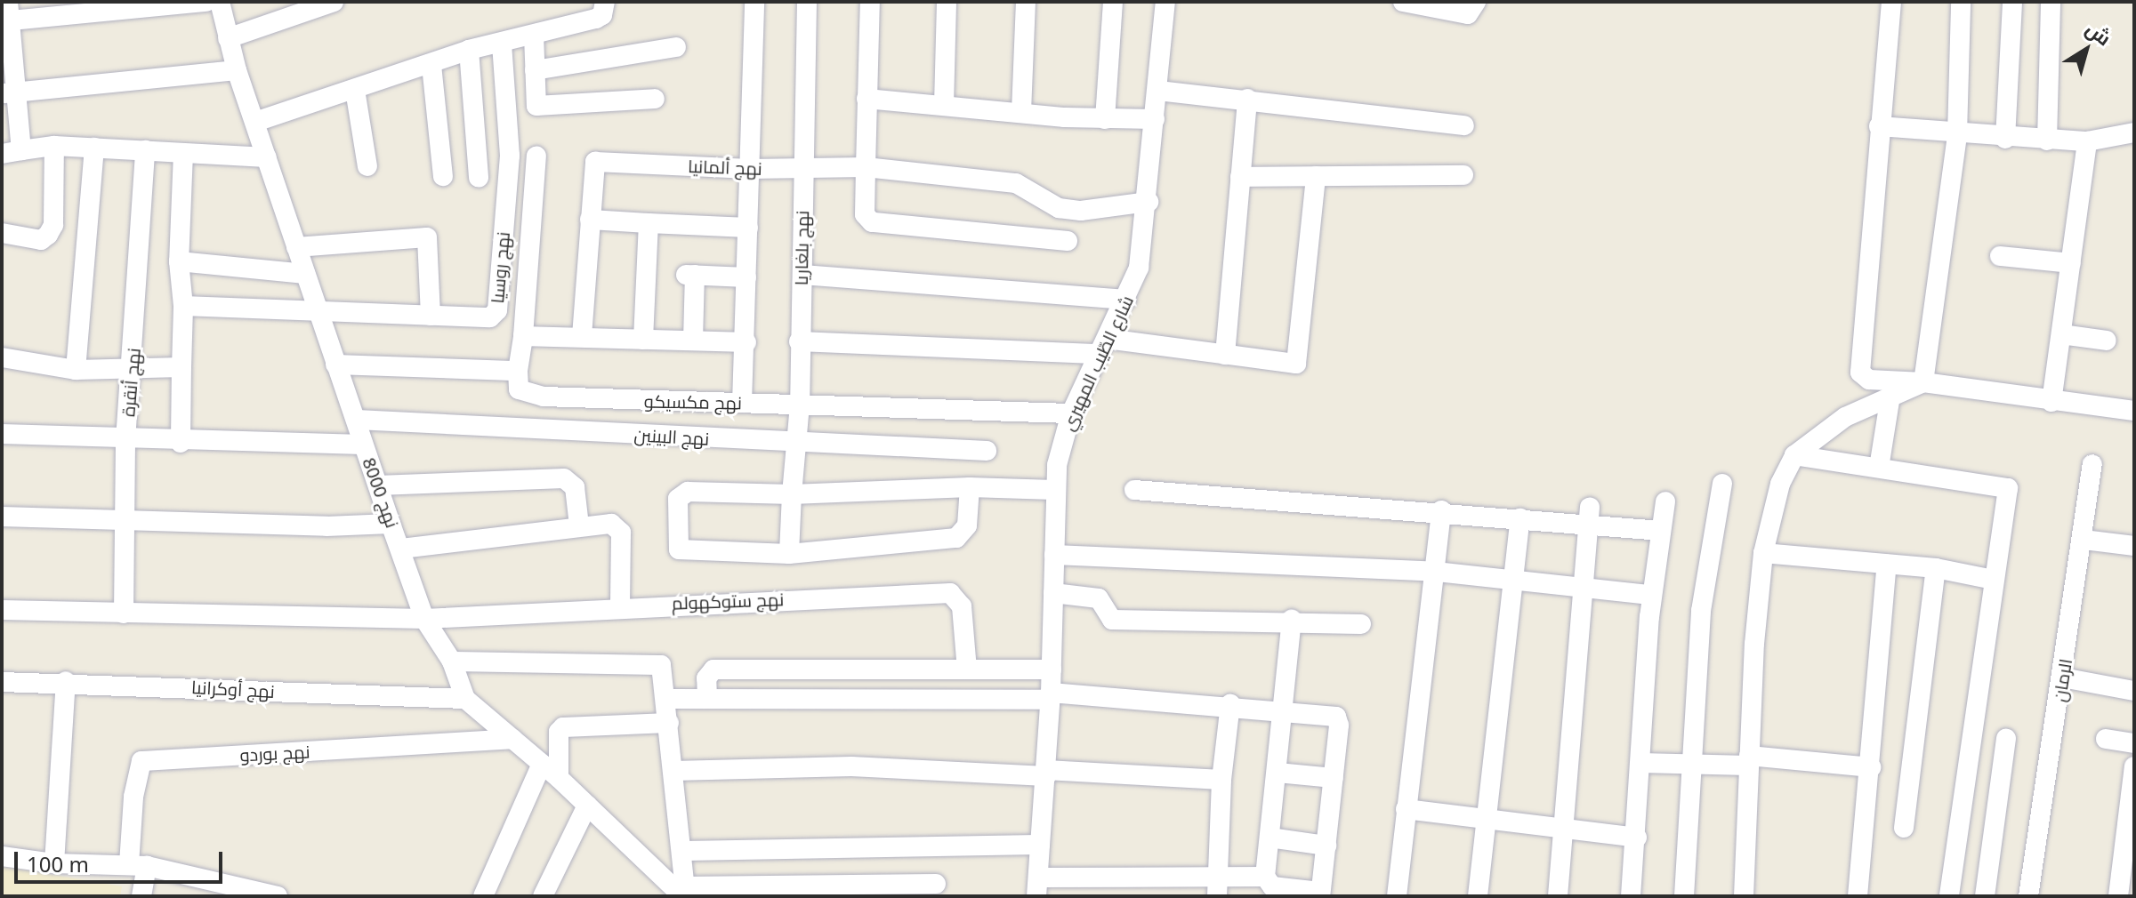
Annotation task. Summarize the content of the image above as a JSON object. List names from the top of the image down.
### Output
{
  "streets": {
    "street": [
      "نهج ألمانيا",
      "نهج بلغاريا",
      "نهج روسيا",
      "شارع الطّيب المهيري",
      "نهج أنقرة",
      "نهج مكسيكو",
      "نهج البينين",
      "نهج 8000",
      "نهج ستوكهولم",
      "الرمان",
      "نهج أوكرانيا",
      "نهج بوردو"
    ]
  },
  "crossings": [
    ["نهج ألمانيا", "نهج بلغاريا"],
    ["نهج ألمانيا", "شارع الطّيب المهيري"],
    ["نهج بلغاريا", "نهج مكسيكو"],
    ["نهج بلغاريا", "نهج البينين"],
    ["نهج روسيا", "نهج 8000"],
    ["شارع الطّيب المهيري", "نهج مكسيكو"],
    ["نهج أنقرة", "نهج ستوكهولم"],
    ["نهج البينين", "نهج 8000"],
    ["نهج 8000", "نهج ستوكهولم"],
    ["نهج 8000", "نهج أوكرانيا"]
  ],
  "scale_bar": "100 m",
  "north": "top right"
}
